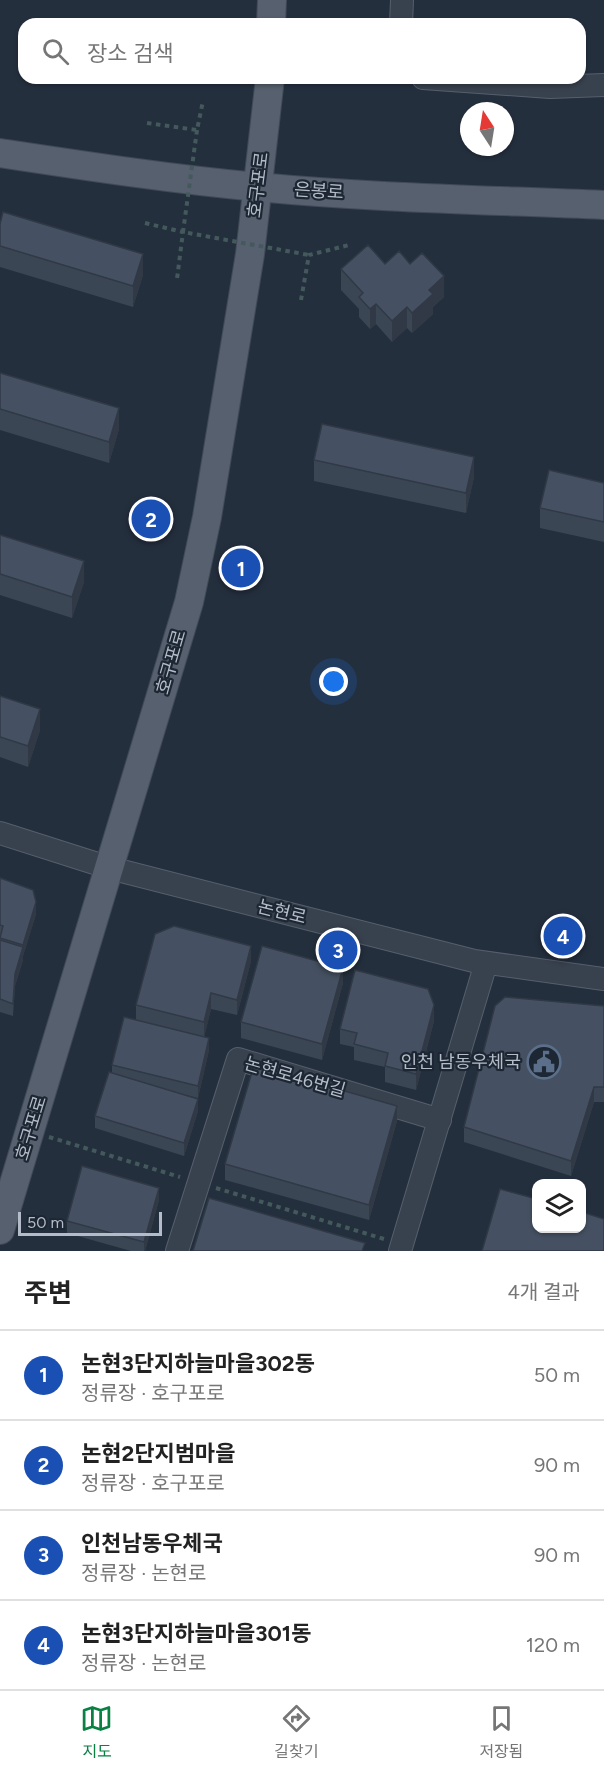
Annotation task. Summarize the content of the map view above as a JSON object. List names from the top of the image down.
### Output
{
  "streets": {
    "main road": ["호구포로", "은봉로"],
    "street": ["논현로", "논현로46번길"]
  },
  "crossings": [
    ["호구포로", "은봉로"],
    ["호구포로", "논현로"]
  ],
  "places": {
    "public building": ["인천 남동우체국"]
  },
  "scale_bar": "50 m",
  "north": "top",
  "page": {
    "search": "장소 검색",
    "pins": [
      "2",
      "1",
      "4",
      "3"
    ],
    "scale": "50 m",
    "heading": ["주변", "4개 결과"],
    "list": [
      {
        "mark": "1",
        "name": "논현3단지하늘마을302동",
        "note": "정류장 · 호구포로",
        "value": "50 m"
      },
      {
        "mark": "2",
        "name": "논현2단지범마을",
        "note": "정류장 · 호구포로",
        "value": "90 m"
      },
      {
        "mark": "3",
        "name": "인천남동우체국",
        "note": "정류장 · 논현로",
        "value": "90 m"
      },
      {
        "mark": "4",
        "name": "논현3단지하늘마을301동",
        "note": "정류장 · 논현로",
        "value": "120 m"
      }
    ],
    "nav": ["지도", "길찾기", "저장됨"]
  }
}
